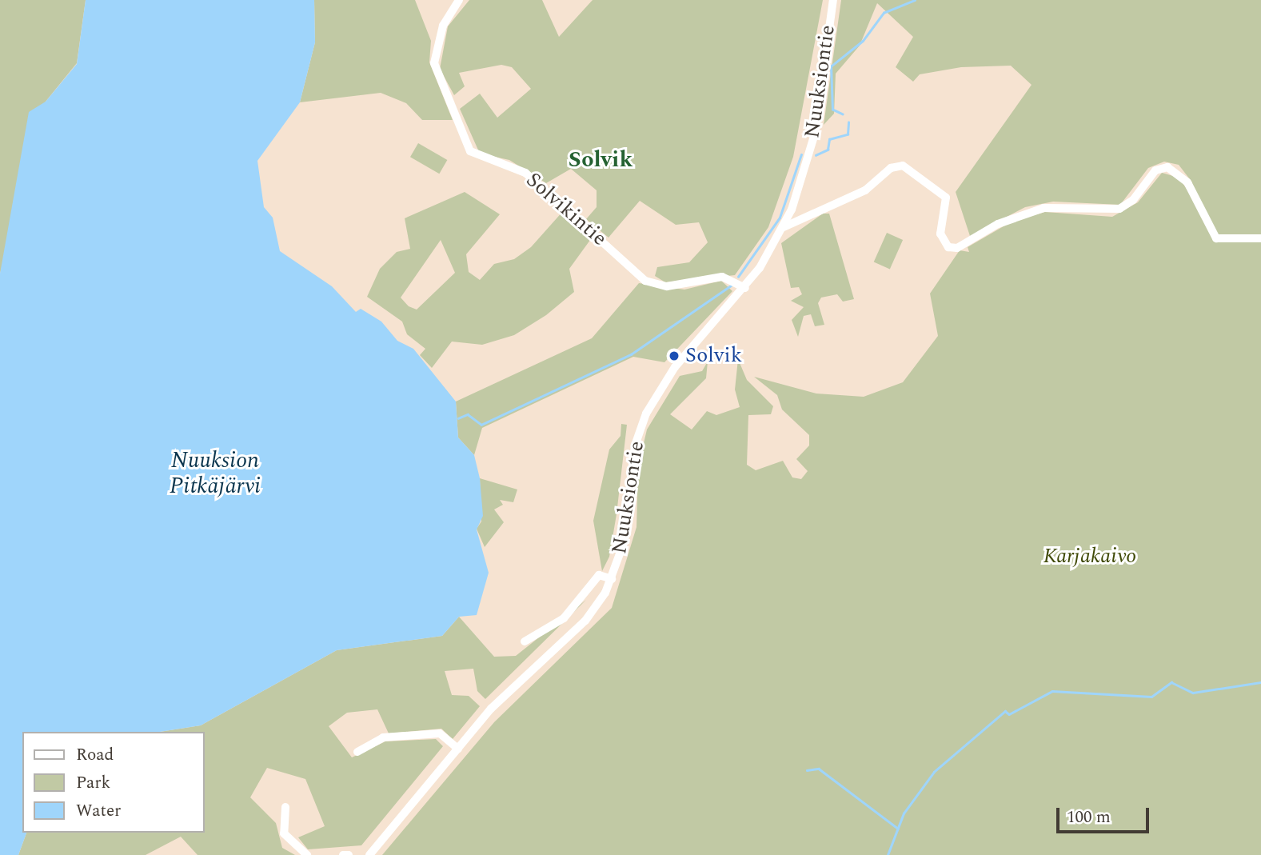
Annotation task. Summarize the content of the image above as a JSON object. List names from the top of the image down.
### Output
{
  "streets": {
    "street": ["Nuuksiontie", "Solvikintie"]
  },
  "crossings": [
    ["Nuuksiontie", "Solvikintie"]
  ],
  "districts": ["Solvik"],
  "water": ["Nuuksion Pitkäjärvi"],
  "parks": ["Karjakaivo"],
  "places": ["Solvik"],
  "legend": ["Road", "Park", "Water"],
  "scale_bar": "100 m"
}
